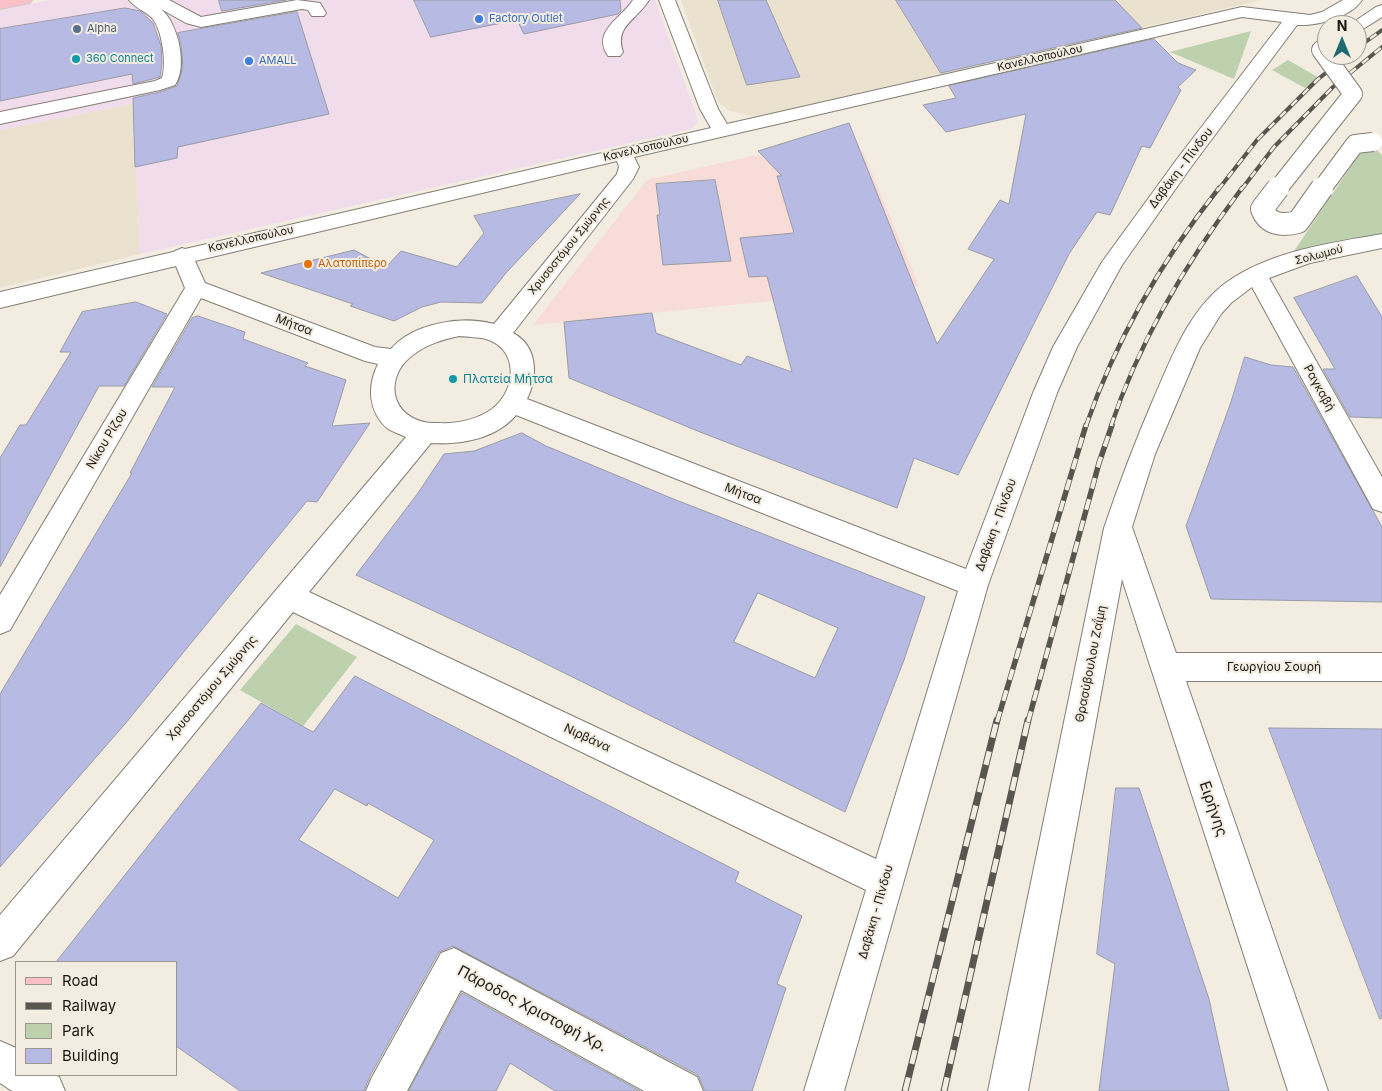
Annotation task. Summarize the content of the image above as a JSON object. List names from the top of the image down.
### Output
{
  "streets": {
    "street": [
      "Κανελλοπούλου",
      "Δαβάκη - Πίνδου",
      "Χρυσοστόμου Σμύρνης",
      "Σολωμού",
      "Μήτσα",
      "Ραγκαβή",
      "Νίκου Ρίζου",
      "Θρασύβουλου Ζαΐμη",
      "Γεωργίου Σουρή",
      "Νιρβάνα",
      "Ειρήνης",
      "Πάροδος Χριστοφή Χρ."
    ]
  },
  "crossings": [
    ["Κανελλοπούλου", "Δαβάκη - Πίνδου"],
    ["Κανελλοπούλου", "Χρυσοστόμου Σμύρνης"],
    ["Δαβάκη - Πίνδου", "Μήτσα"],
    ["Δαβάκη - Πίνδου", "Νιρβάνα"],
    ["Χρυσοστόμου Σμύρνης", "Μήτσα"],
    ["Χρυσοστόμου Σμύρνης", "Νιρβάνα"],
    ["Σολωμού", "Ραγκαβή"],
    ["Σολωμού", "Θρασύβουλου Ζαΐμη"],
    ["Μήτσα", "Νίκου Ρίζου"],
    ["Ραγκαβή", "Θρασύβουλου Ζαΐμη"],
    ["Θρασύβουλου Ζαΐμη", "Ειρήνης"],
    ["Γεωργίου Σουρή", "Ειρήνης"]
  ],
  "places": [
    "Factory Outlet",
    "Alpha",
    "360 Connect",
    "AMALL",
    "Αλατοπίπερο",
    "Πλατεία Μήτσα"
  ],
  "legend": [
    "Road",
    "Railway",
    "Park",
    "Building"
  ],
  "north": "top"
}
